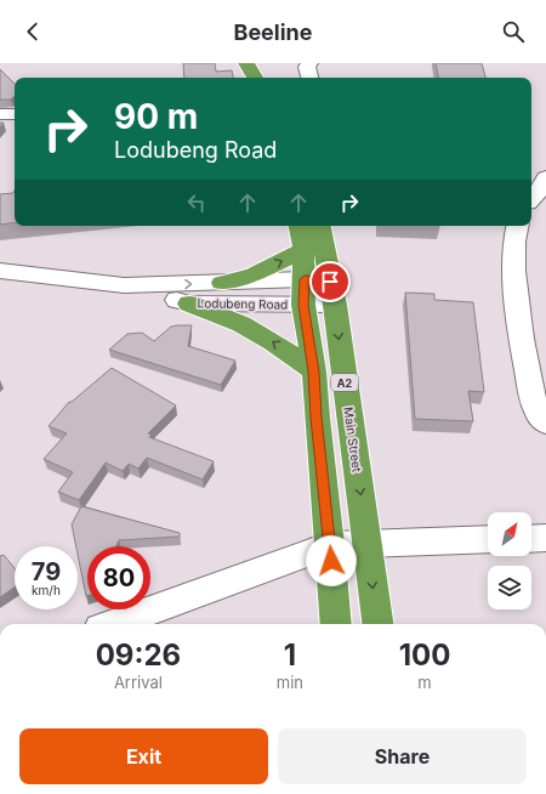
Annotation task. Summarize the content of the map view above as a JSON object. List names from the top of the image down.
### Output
{
  "streets": {
    "highway": ["A2", "Main Street"],
    "street": ["Lodubeng Road"]
  },
  "crossings": [
    ["Lodubeng Road", "A2"],
    ["Lodubeng Road", "Main Street"]
  ],
  "north": "top right",
  "page": {
    "header": "Beeline",
    "turn": ["90 m", "Lodubeng Road"],
    "speed": "79 km/h",
    "limit": "80",
    "eta": [
      "09:26",
      "Arrival",
      "1",
      "min",
      "100",
      "m"
    ],
    "buttons": ["Exit", "Share"]
  }
}
